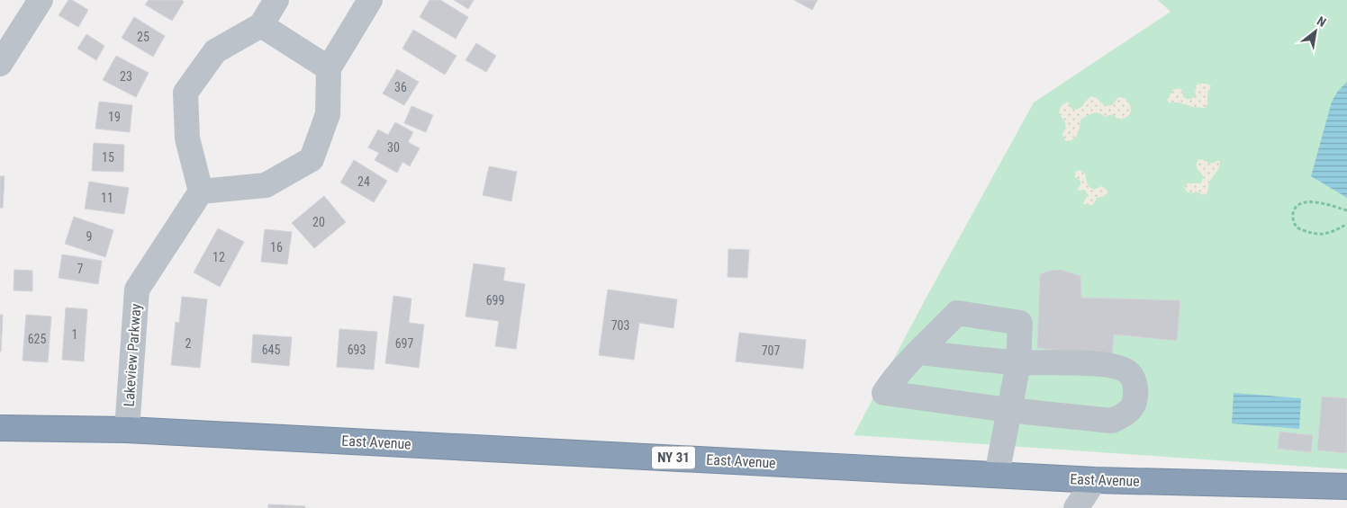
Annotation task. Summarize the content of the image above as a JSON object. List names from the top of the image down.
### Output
{
  "streets": {
    "highway": ["East Avenue", "NY 31"],
    "street": ["Lakeview Parkway"]
  },
  "crossings": [
    ["Lakeview Parkway", "East Avenue"]
  ],
  "house_numbers": [
    "25",
    "23",
    "36",
    "19",
    "30",
    "15",
    "24",
    "11",
    "20",
    "9",
    "16",
    "12",
    "7",
    "699",
    "703",
    "1",
    "625",
    "2",
    "697",
    "645",
    "693",
    "707"
  ],
  "north": "top right"
}
